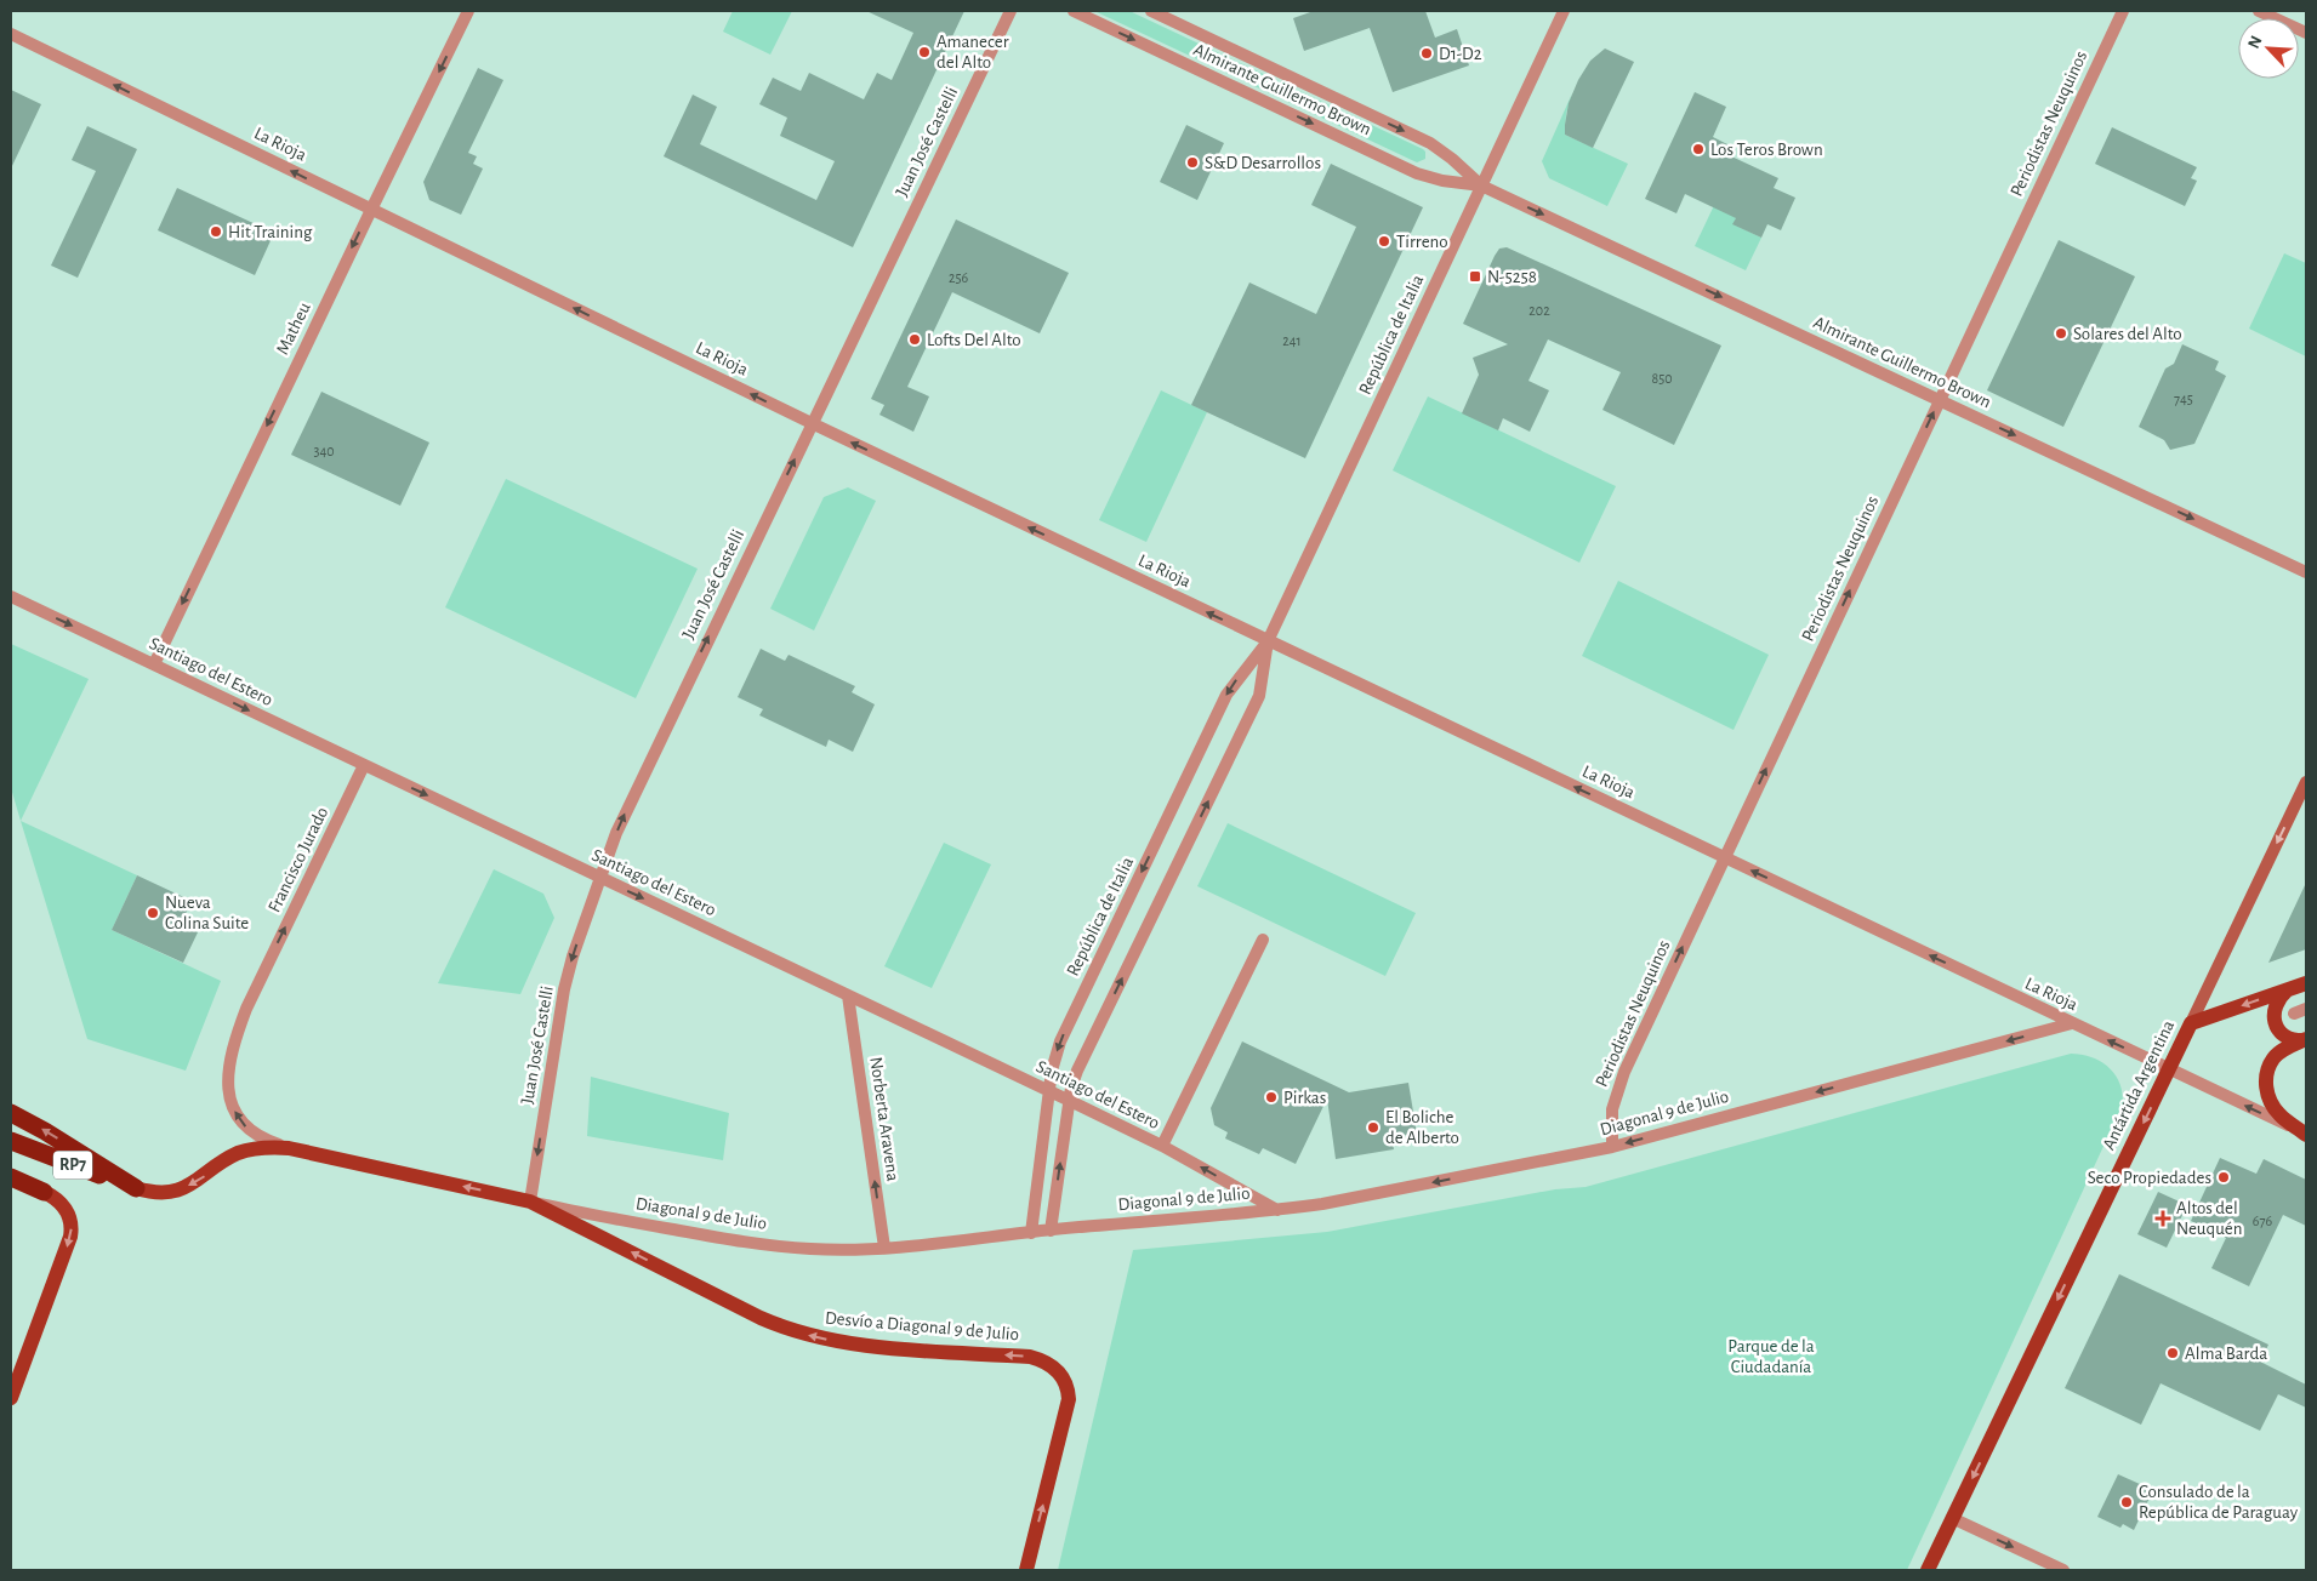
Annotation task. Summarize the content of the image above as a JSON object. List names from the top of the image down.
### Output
{
  "streets": {
    "highway": ["RP7"],
    "main road": ["Antártida Argentina", "Diagonal 9 de Julio", "Desvío a Diagonal 9 de Julio"],
    "street": [
      "Almirante Guillermo Brown",
      "Periodistas Neuquinos",
      "Juan José Castelli",
      "La Rioja",
      "Matheu",
      "República de Italia",
      "Santiago del Estero",
      "Francisco Jurado",
      "Norberta Aravena"
    ]
  },
  "crossings": [
    ["Almirante Guillermo Brown", "Periodistas Neuquinos"],
    ["Almirante Guillermo Brown", "República de Italia"],
    ["Periodistas Neuquinos", "La Rioja"],
    ["Periodistas Neuquinos", "Diagonal 9 de Julio"],
    ["Juan José Castelli", "La Rioja"],
    ["Juan José Castelli", "Santiago del Estero"],
    ["Juan José Castelli", "Diagonal 9 de Julio"],
    ["Juan José Castelli", "Desvío a Diagonal 9 de Julio"],
    ["La Rioja", "Matheu"],
    ["La Rioja", "República de Italia"],
    ["La Rioja", "Antártida Argentina"],
    ["La Rioja", "Diagonal 9 de Julio"],
    ["Matheu", "Santiago del Estero"],
    ["República de Italia", "Santiago del Estero"],
    ["República de Italia", "Diagonal 9 de Julio"],
    ["Santiago del Estero", "Francisco Jurado"],
    ["Santiago del Estero", "Diagonal 9 de Julio"],
    ["Santiago del Estero", "Norberta Aravena"],
    ["Francisco Jurado", "Diagonal 9 de Julio"],
    ["Diagonal 9 de Julio", "Norberta Aravena"],
    ["Diagonal 9 de Julio", "RP7"],
    ["Diagonal 9 de Julio", "Desvío a Diagonal 9 de Julio"]
  ],
  "one_way": [
    "Almirante Guillermo Brown",
    "Periodistas Neuquinos",
    "La Rioja",
    "Matheu",
    "Francisco Jurado",
    "Antártida Argentina",
    "Diagonal 9 de Julio",
    "Norberta Aravena",
    "Desvío a Diagonal 9 de Julio"
  ],
  "parks": ["Parque de la Ciudadanía"],
  "places": {
    "other": [
      "Amanecer del Alto",
      "D1-D2",
      "Los Teros Brown",
      "S&D Desarrollos",
      "Hit Training",
      "Tirreno",
      "Solares del Alto",
      "Lofts Del Alto",
      "Nueva Colina Suite",
      "Pirkas",
      "El Boliche de Alberto",
      "Seco Propiedades",
      "Alma Barda",
      "Consulado de la República de Paraguay"
    ],
    "transit": ["N-5258"],
    "health": ["Altos del Neuquén"]
  },
  "house_numbers": [
    "256",
    "202",
    "241",
    "850",
    "745",
    "340",
    "676"
  ],
  "north": "top left"
}
